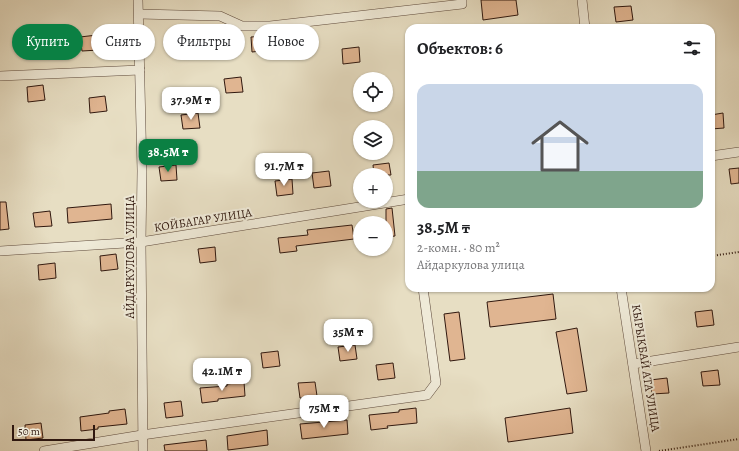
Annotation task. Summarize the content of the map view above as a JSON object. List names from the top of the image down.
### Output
{
  "streets": {
    "street": ["КОЙБАГАР УЛИЦА", "АЙДАРКУЛОВА УЛИЦА", "КЫРЫКБАЙ АТА УЛИЦА"]
  },
  "crossings": [
    ["КОЙБАГАР УЛИЦА", "АЙДАРКУЛОВА УЛИЦА"]
  ],
  "scale_bar": "50 m",
  "page": {
    "chip": [
      "Купить",
      "Снять",
      "Фильтры",
      "Новое"
    ],
    "heading": "Объектов: 6",
    "map_buttons": ["+", "−"],
    "list": [
      {
        "name": "38.5M ₸",
        "note": "2-комн. · 80 m² · Айдаркулова улица"
      }
    ],
    "price": [
      "37.9M ₸",
      "38.5M ₸",
      "91.7M ₸",
      "35M ₸",
      "42.1M ₸",
      "75M ₸"
    ],
    "scale": "50 m"
  }
}
